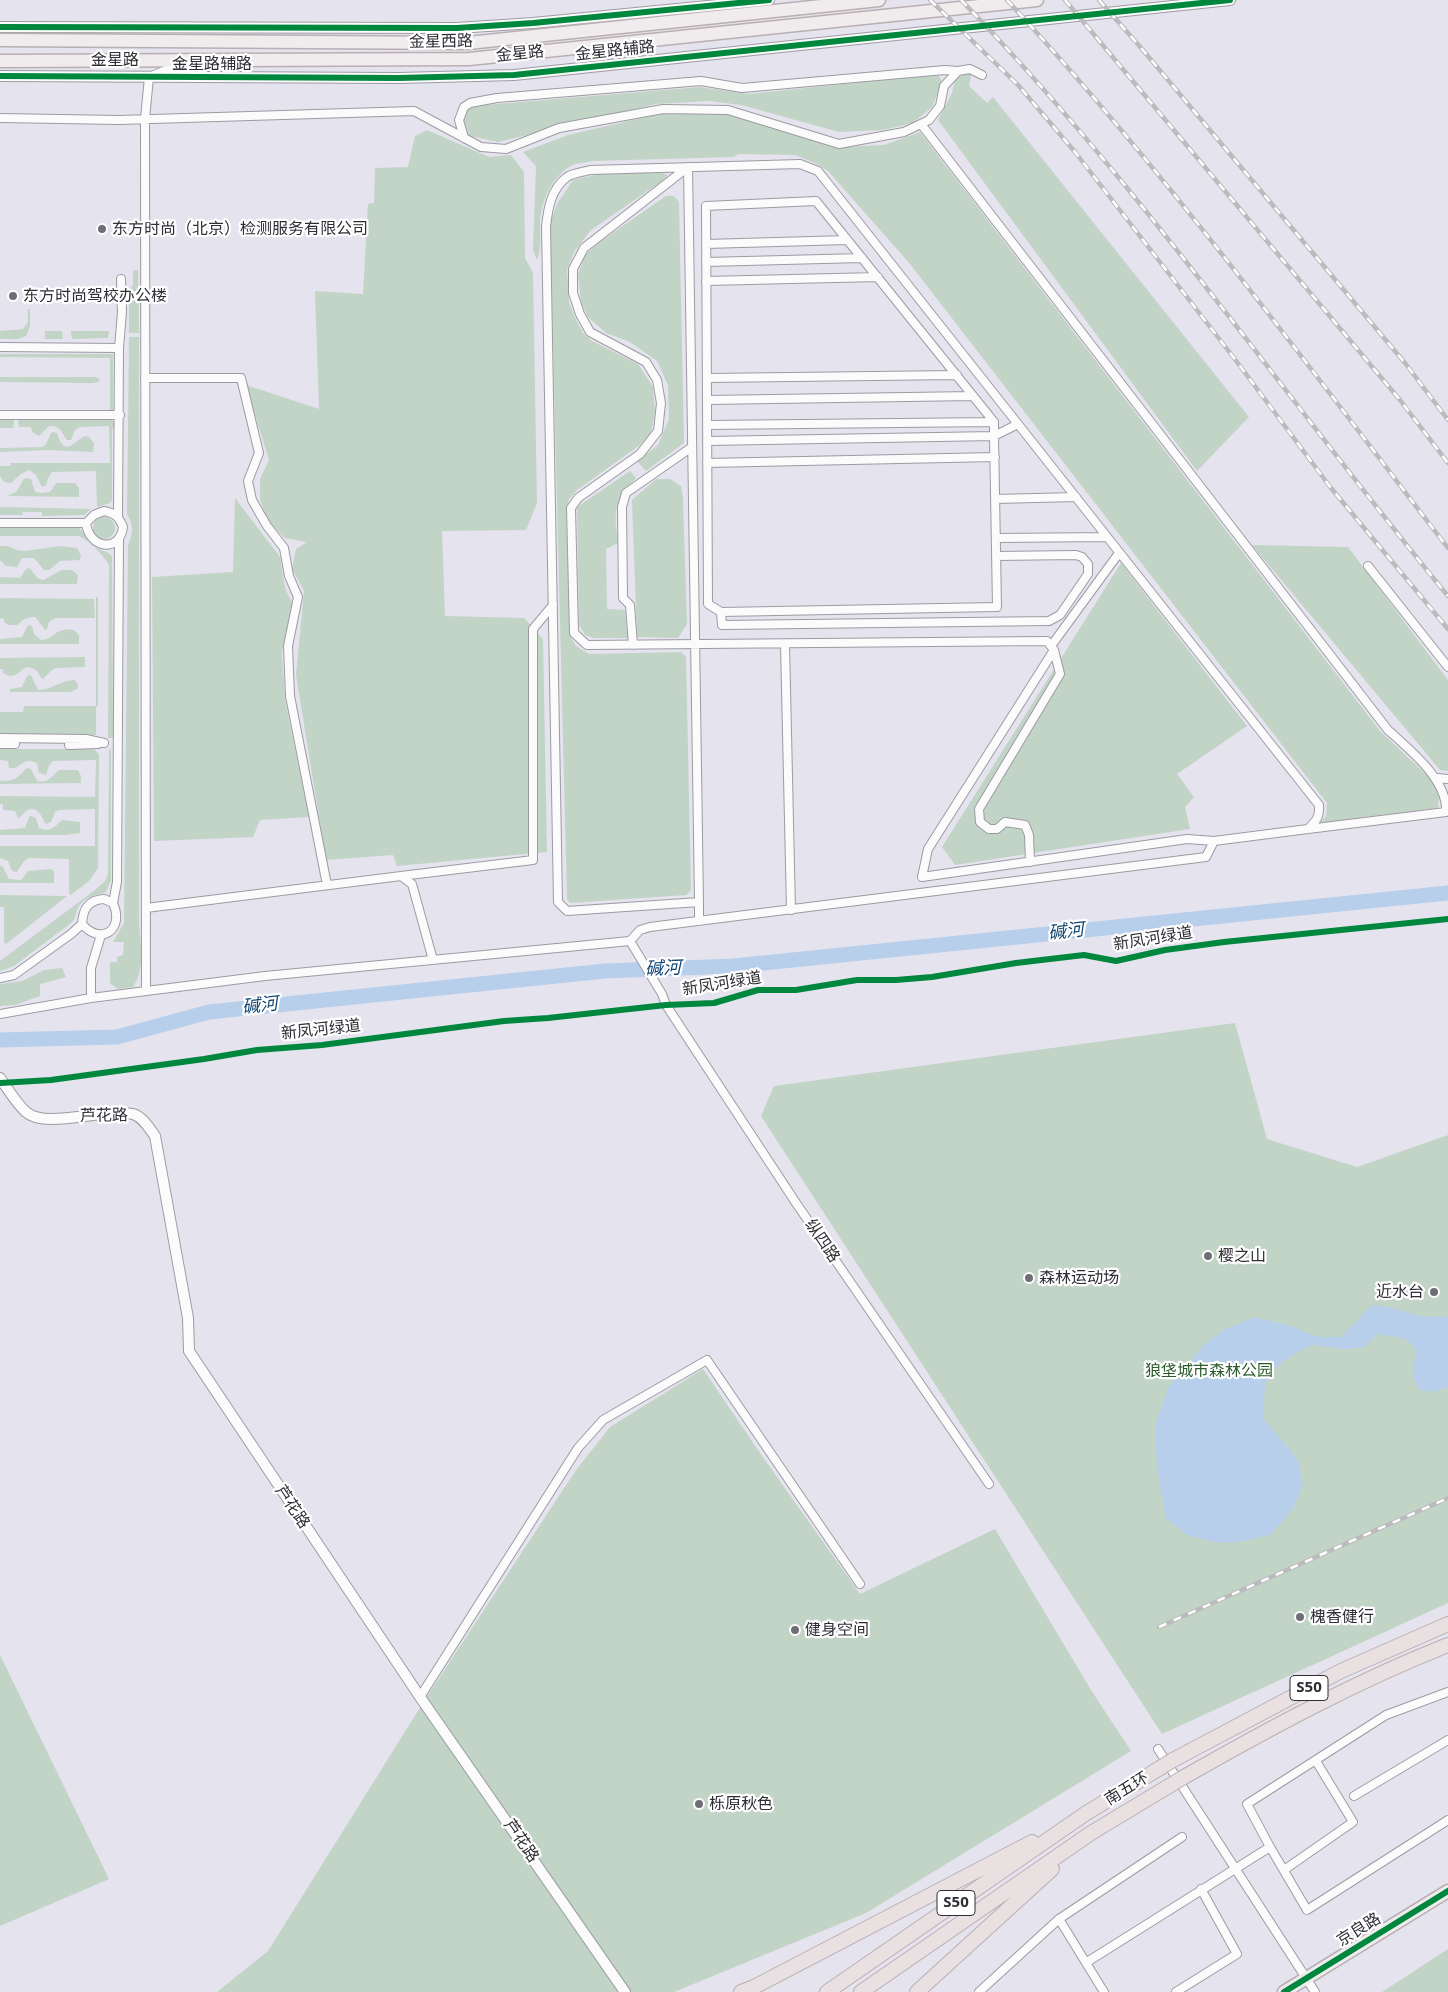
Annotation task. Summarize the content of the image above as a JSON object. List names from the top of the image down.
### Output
{
  "streets": {
    "highway": ["S50", "南五环"],
    "main road": ["金星西路", "金星路", "京良路"],
    "street": ["金星路辅路", "芦花路", "纵四路"],
    "cycle path": ["新凤河绿道"]
  },
  "water": ["碱河"],
  "parks": ["狼垡城市森林公园"],
  "places": [
    "东方时尚（北京）检测服务有限公司",
    "东方时尚驾校办公楼",
    "樱之山",
    "森林运动场",
    "近水台",
    "槐香健行",
    "健身空间",
    "栎原秋色"
  ]
}
